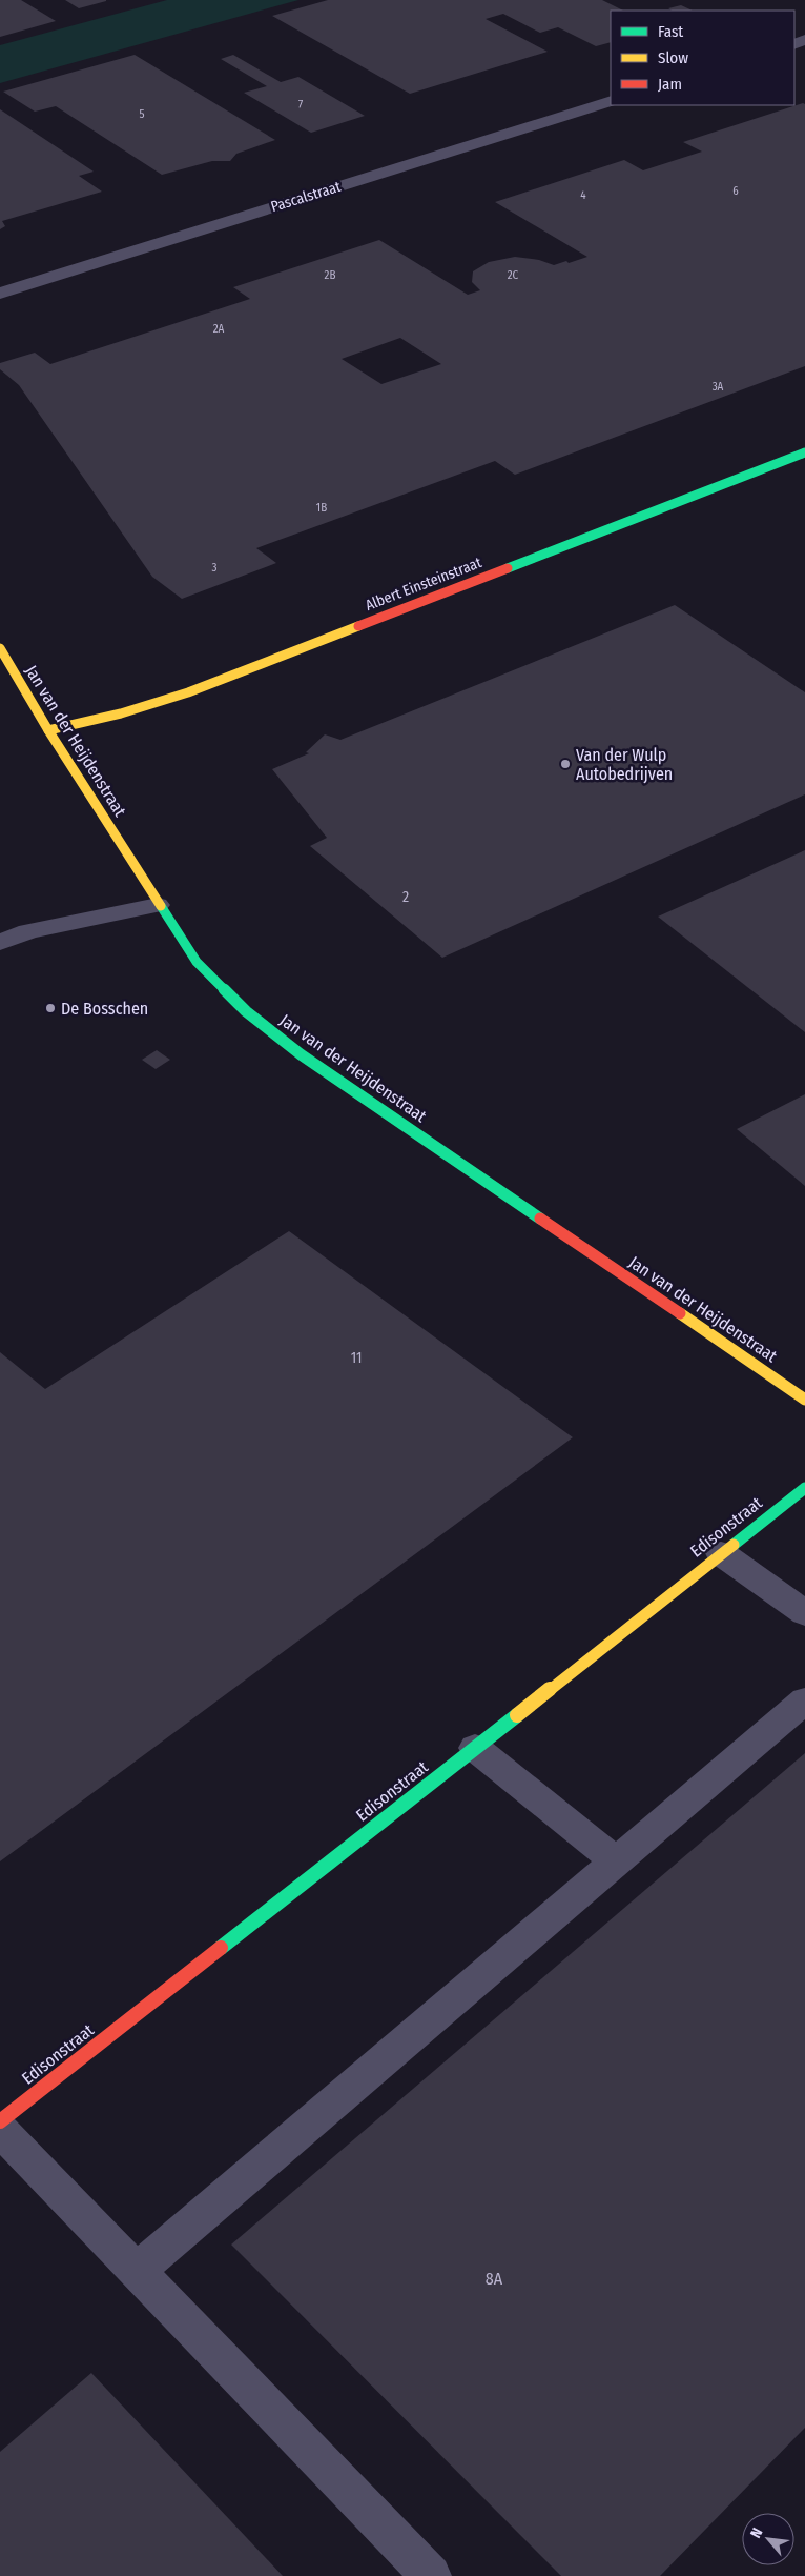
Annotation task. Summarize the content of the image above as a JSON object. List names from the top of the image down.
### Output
{
  "streets": {
    "street": [
      "Pascalstraat",
      "Albert Einsteinstraat",
      "Jan van der Heijdenstraat",
      "Edisonstraat"
    ]
  },
  "crossings": [
    ["Albert Einsteinstraat", "Jan van der Heijdenstraat"]
  ],
  "places": ["Van der Wulp Autobedrijven", "De Bosschen"],
  "house_numbers": [
    "7",
    "5",
    "6",
    "4",
    "2B",
    "2C",
    "2A",
    "3A",
    "1B",
    "3",
    "2",
    "11",
    "8A"
  ],
  "legend": ["Fast", "Slow", "Jam"],
  "north": "top left"
}
